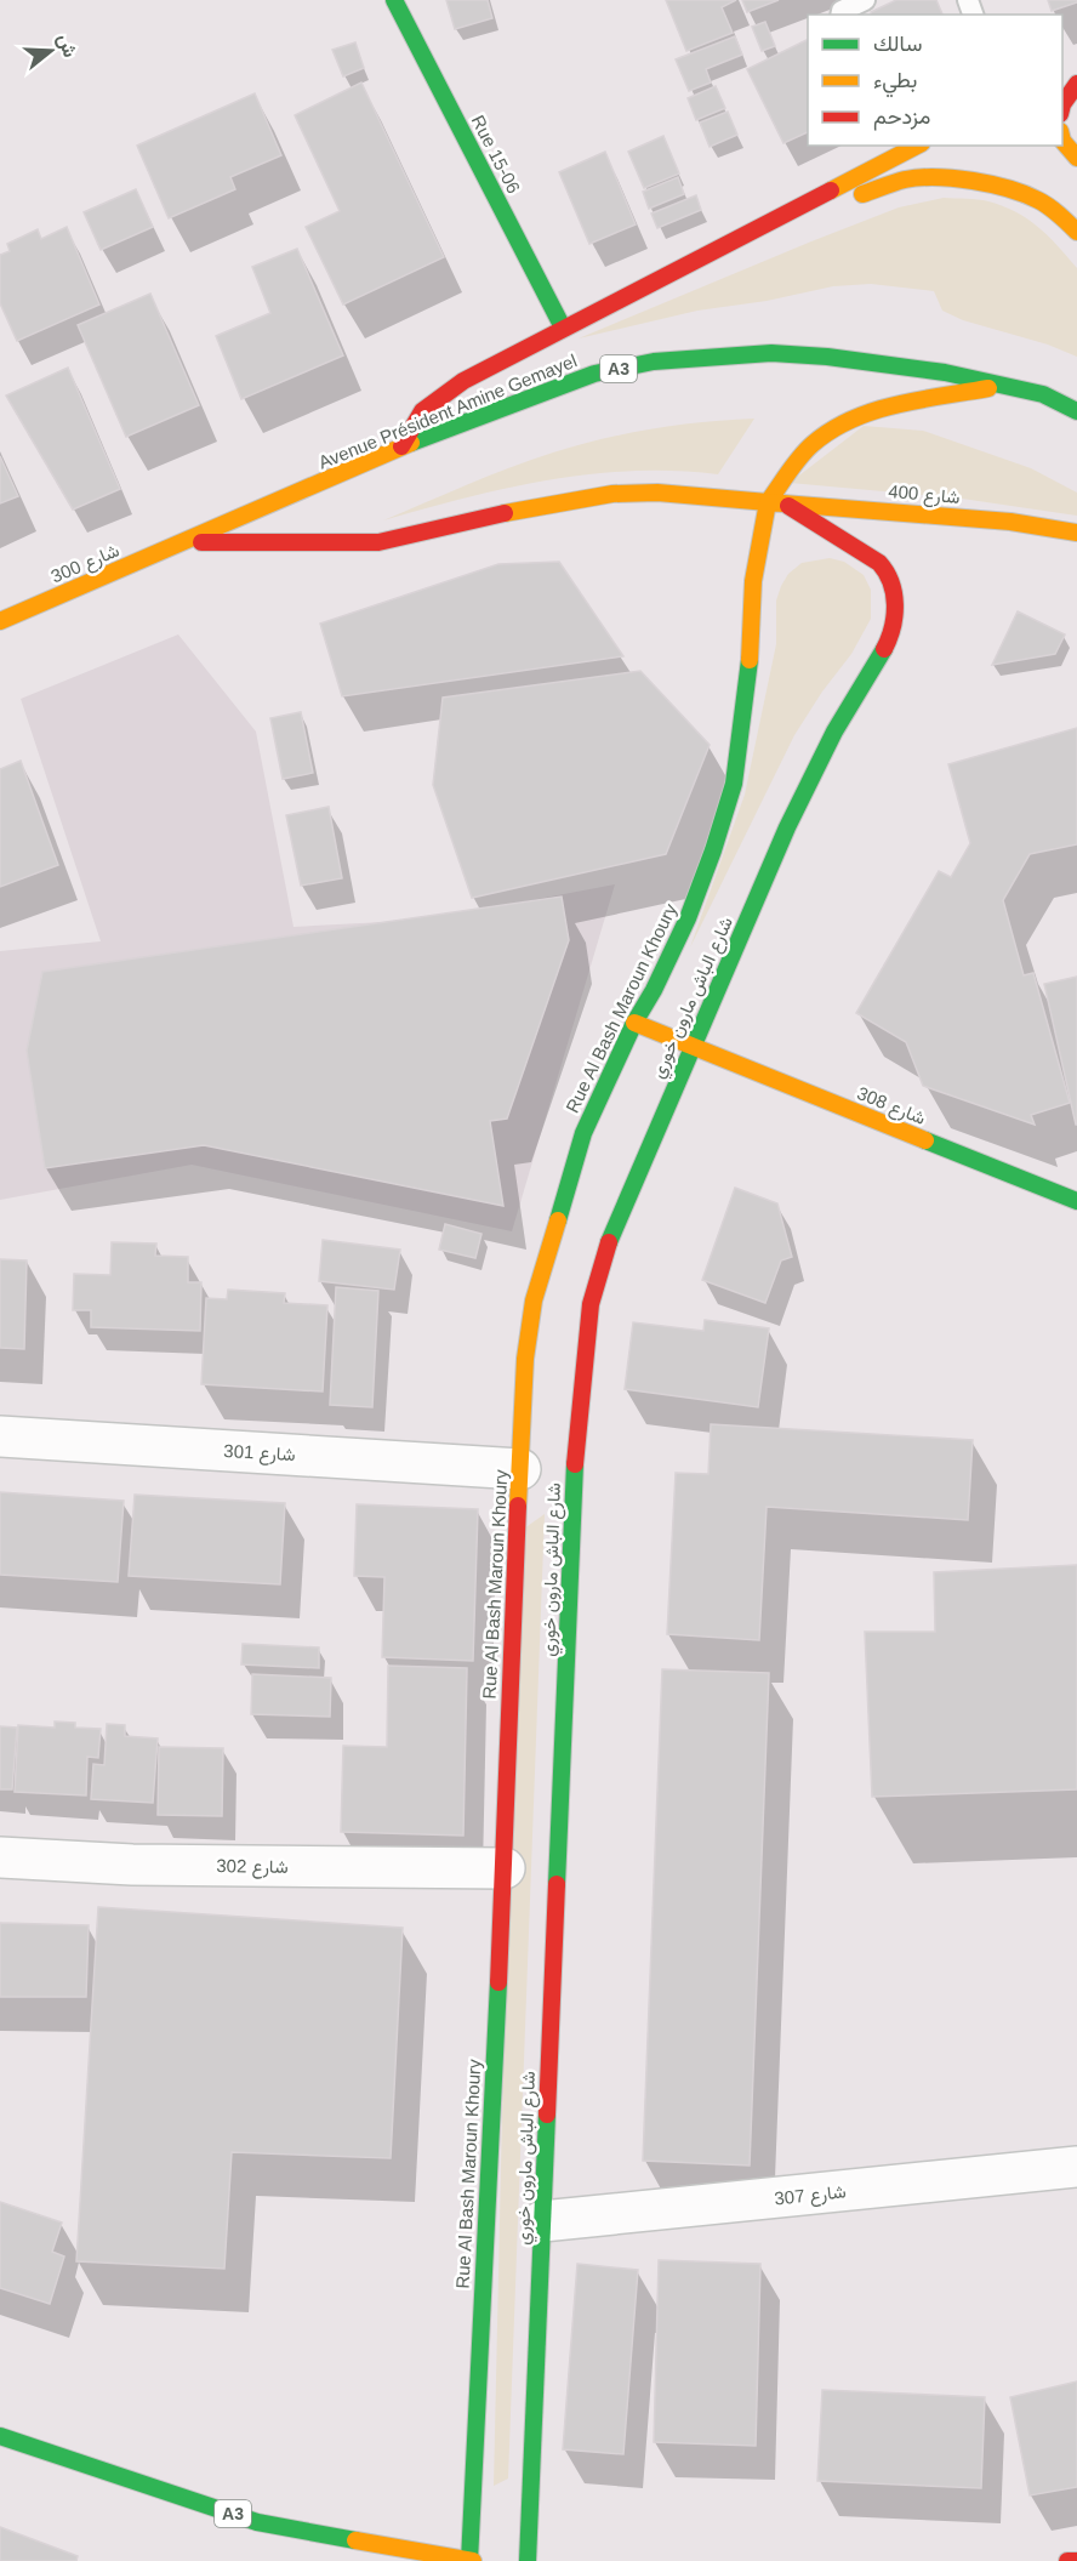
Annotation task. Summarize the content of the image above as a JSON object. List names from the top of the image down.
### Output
{
  "streets": {
    "main road": [
      "Rue 15-06",
      "A3",
      "Avenue Président Amine Gemayel",
      "شارع 400",
      "شارع 300",
      "شارع الباش مارون خوري",
      "Rue Al Bash Maroun Khoury",
      "شارع 308"
    ],
    "street": ["شارع 301", "شارع 302", "شارع 307"]
  },
  "crossings": [
    ["A3", "Rue Al Bash Maroun Khoury"],
    ["Avenue Président Amine Gemayel", "شارع 400"],
    ["Avenue Président Amine Gemayel", "شارع 300"],
    ["شارع 400", "شارع 300"],
    ["شارع 400", "شارع الباش مارون خوري"],
    ["شارع 400", "Rue Al Bash Maroun Khoury"],
    ["شارع الباش مارون خوري", "شارع 308"],
    ["شارع الباش مارون خوري", "شارع 307"],
    ["Rue Al Bash Maroun Khoury", "شارع 308"],
    ["Rue Al Bash Maroun Khoury", "شارع 301"],
    ["Rue Al Bash Maroun Khoury", "شارع 302"]
  ],
  "legend": ["سالك", "بطيء", "مزدحم"],
  "north": "right"
}
